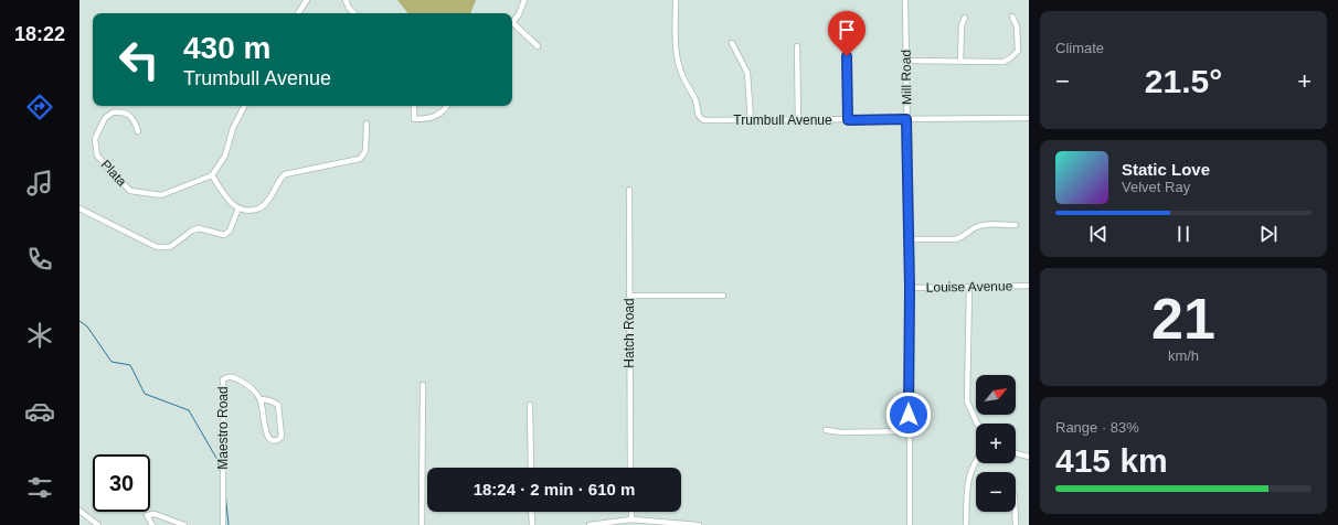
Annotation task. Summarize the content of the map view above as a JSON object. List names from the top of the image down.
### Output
{
  "streets": {
    "street": [
      "Mill Road",
      "Trumbull Avenue",
      "Plata",
      "Louise Avenue",
      "Hatch Road",
      "Maestro Road"
    ]
  },
  "crossings": [
    ["Mill Road", "Trumbull Avenue"],
    ["Mill Road", "Louise Avenue"]
  ],
  "north": "top right",
  "page": {
    "tabs": "18:22",
    "tile": [
      "Climate",
      ["21", "km/h"],
      ["Range · 83%", "415 km"]
    ],
    "turn": ["430 m", "Trumbull Avenue"],
    "heat": ["−", "21.5°", "+"],
    "song": ["Static Love", "Velvet Ray"],
    "map_buttons": ["+", "−"],
    "limit": "30",
    "trip": "18:24 · 2 min · 610 m"
  }
}
